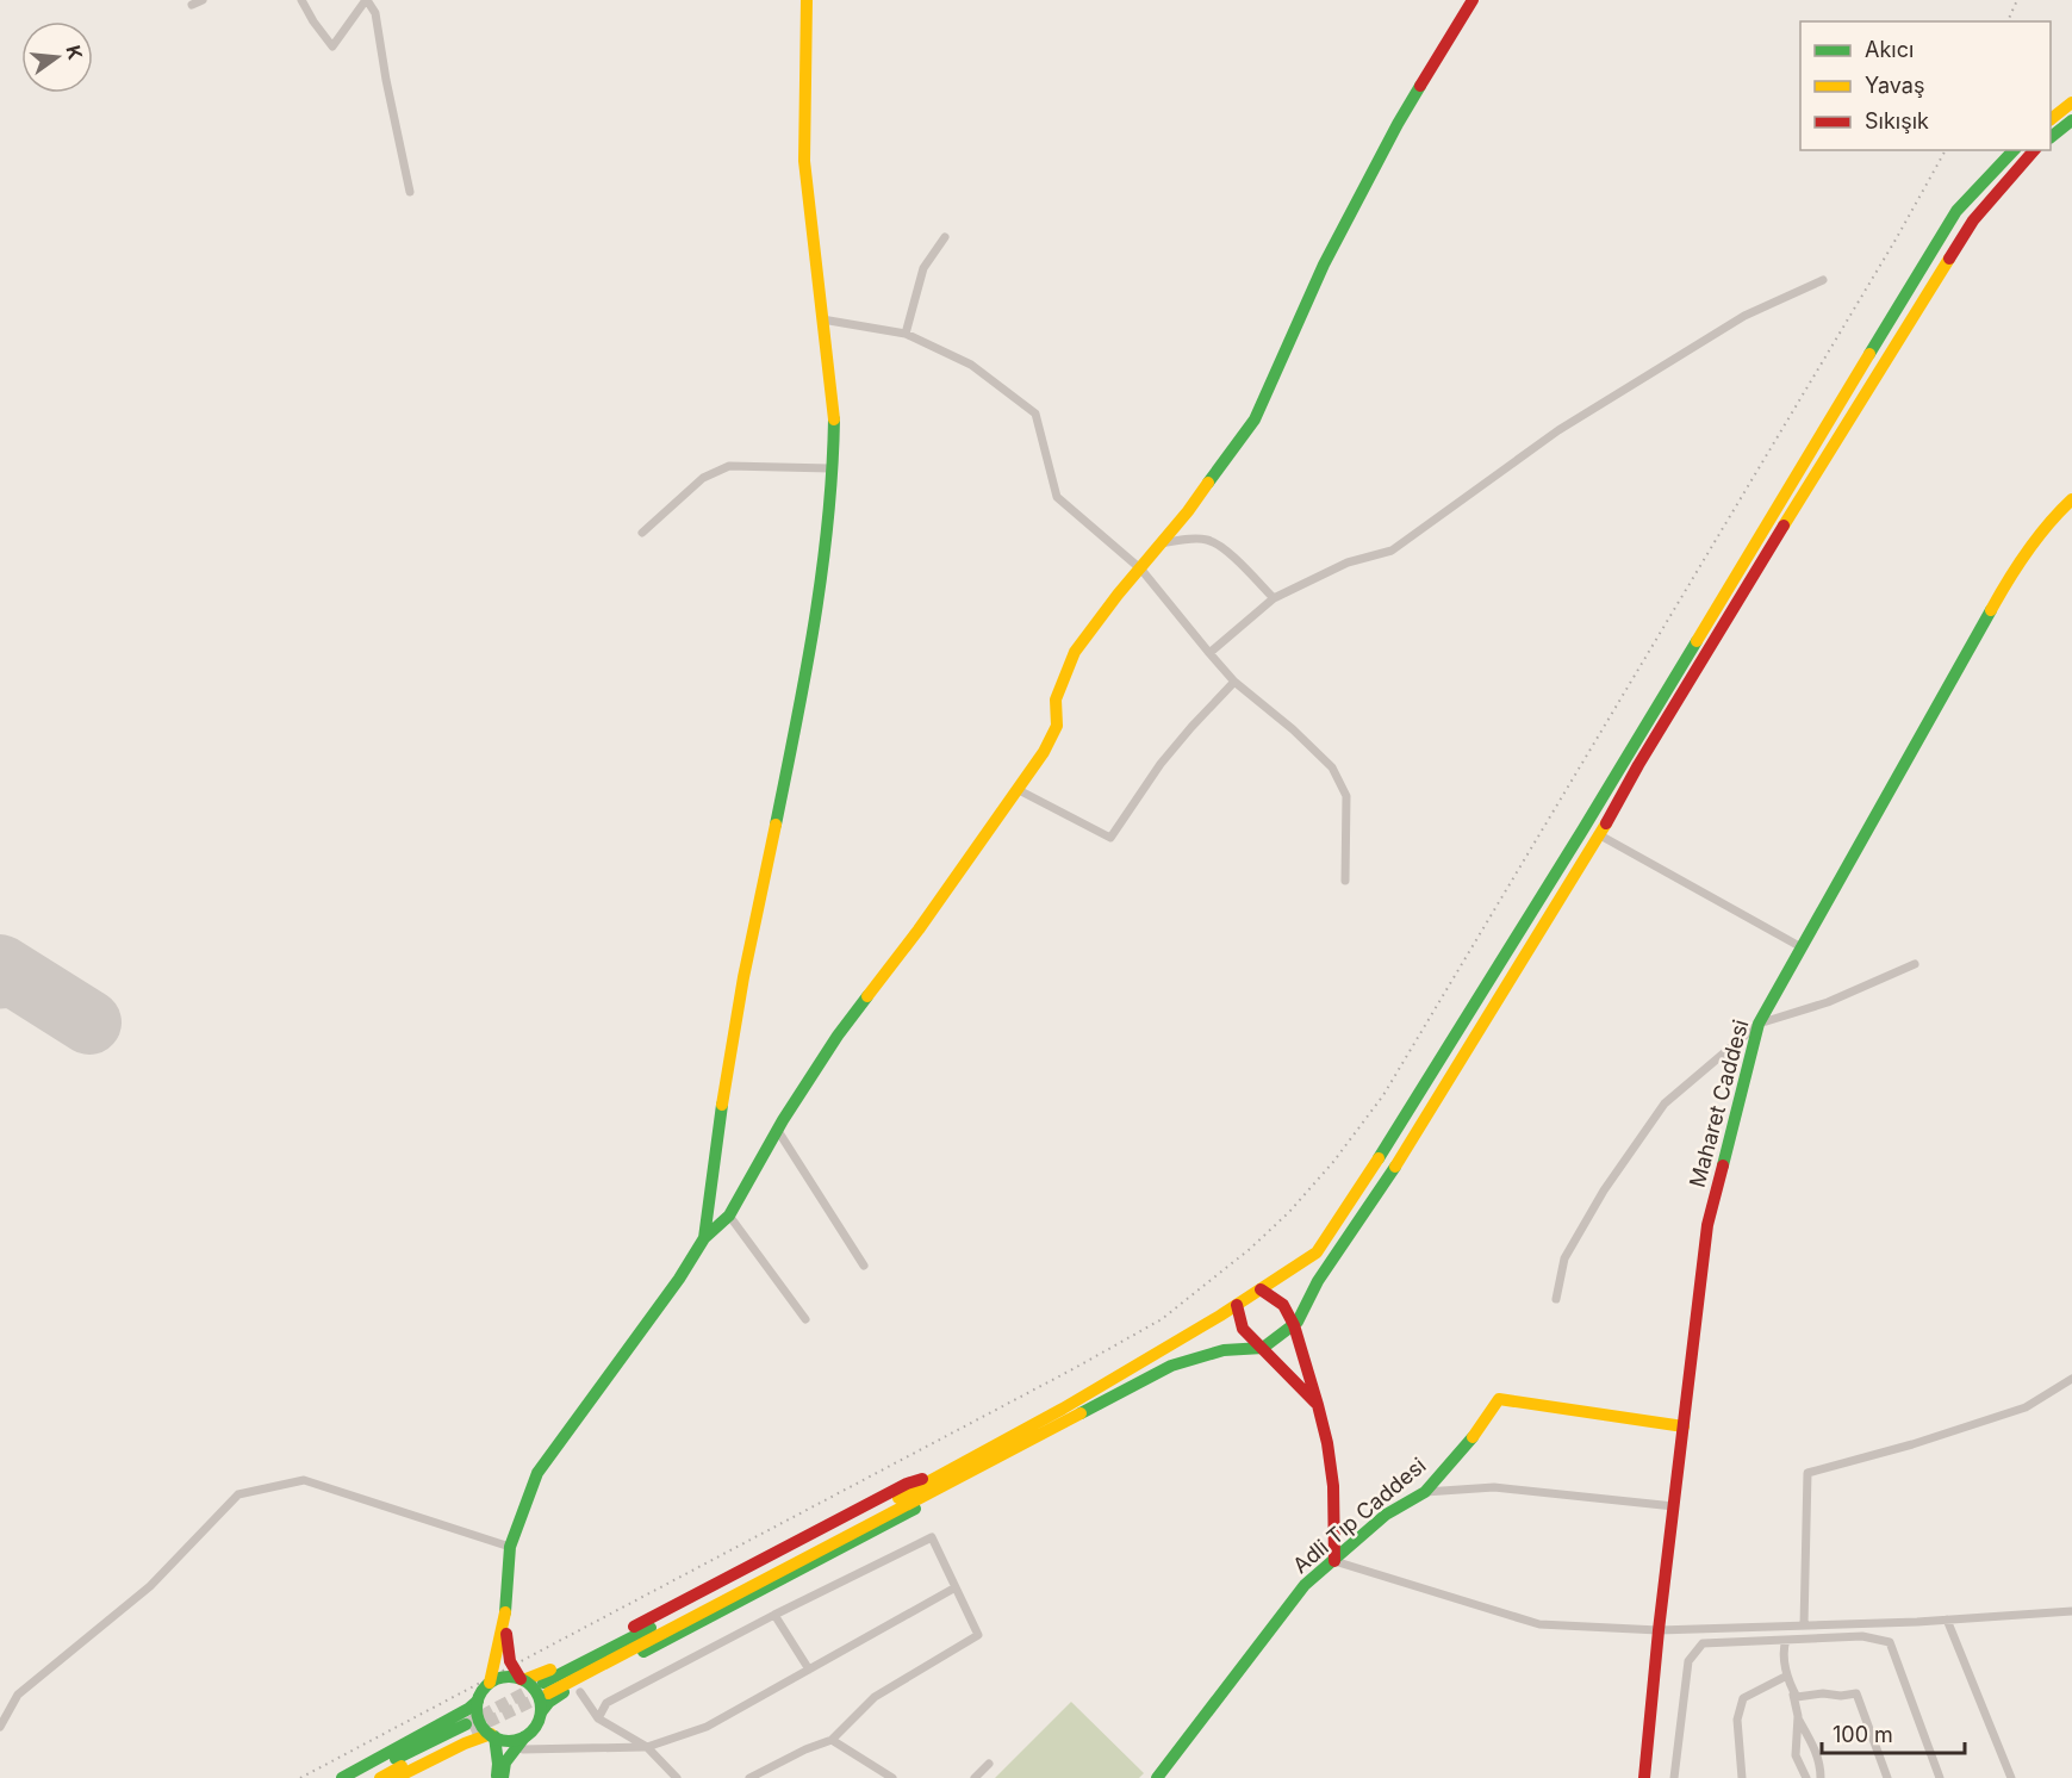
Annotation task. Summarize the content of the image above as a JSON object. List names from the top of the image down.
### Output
{
  "streets": {
    "street": ["Maharet Caddesi", "Adli Tıp Caddesi"]
  },
  "crossings": [
    ["Maharet Caddesi", "Adli Tıp Caddesi"]
  ],
  "legend": ["Akıcı", "Yavaş", "Sıkışık"],
  "scale_bar": "100 m",
  "north": "right"
}
